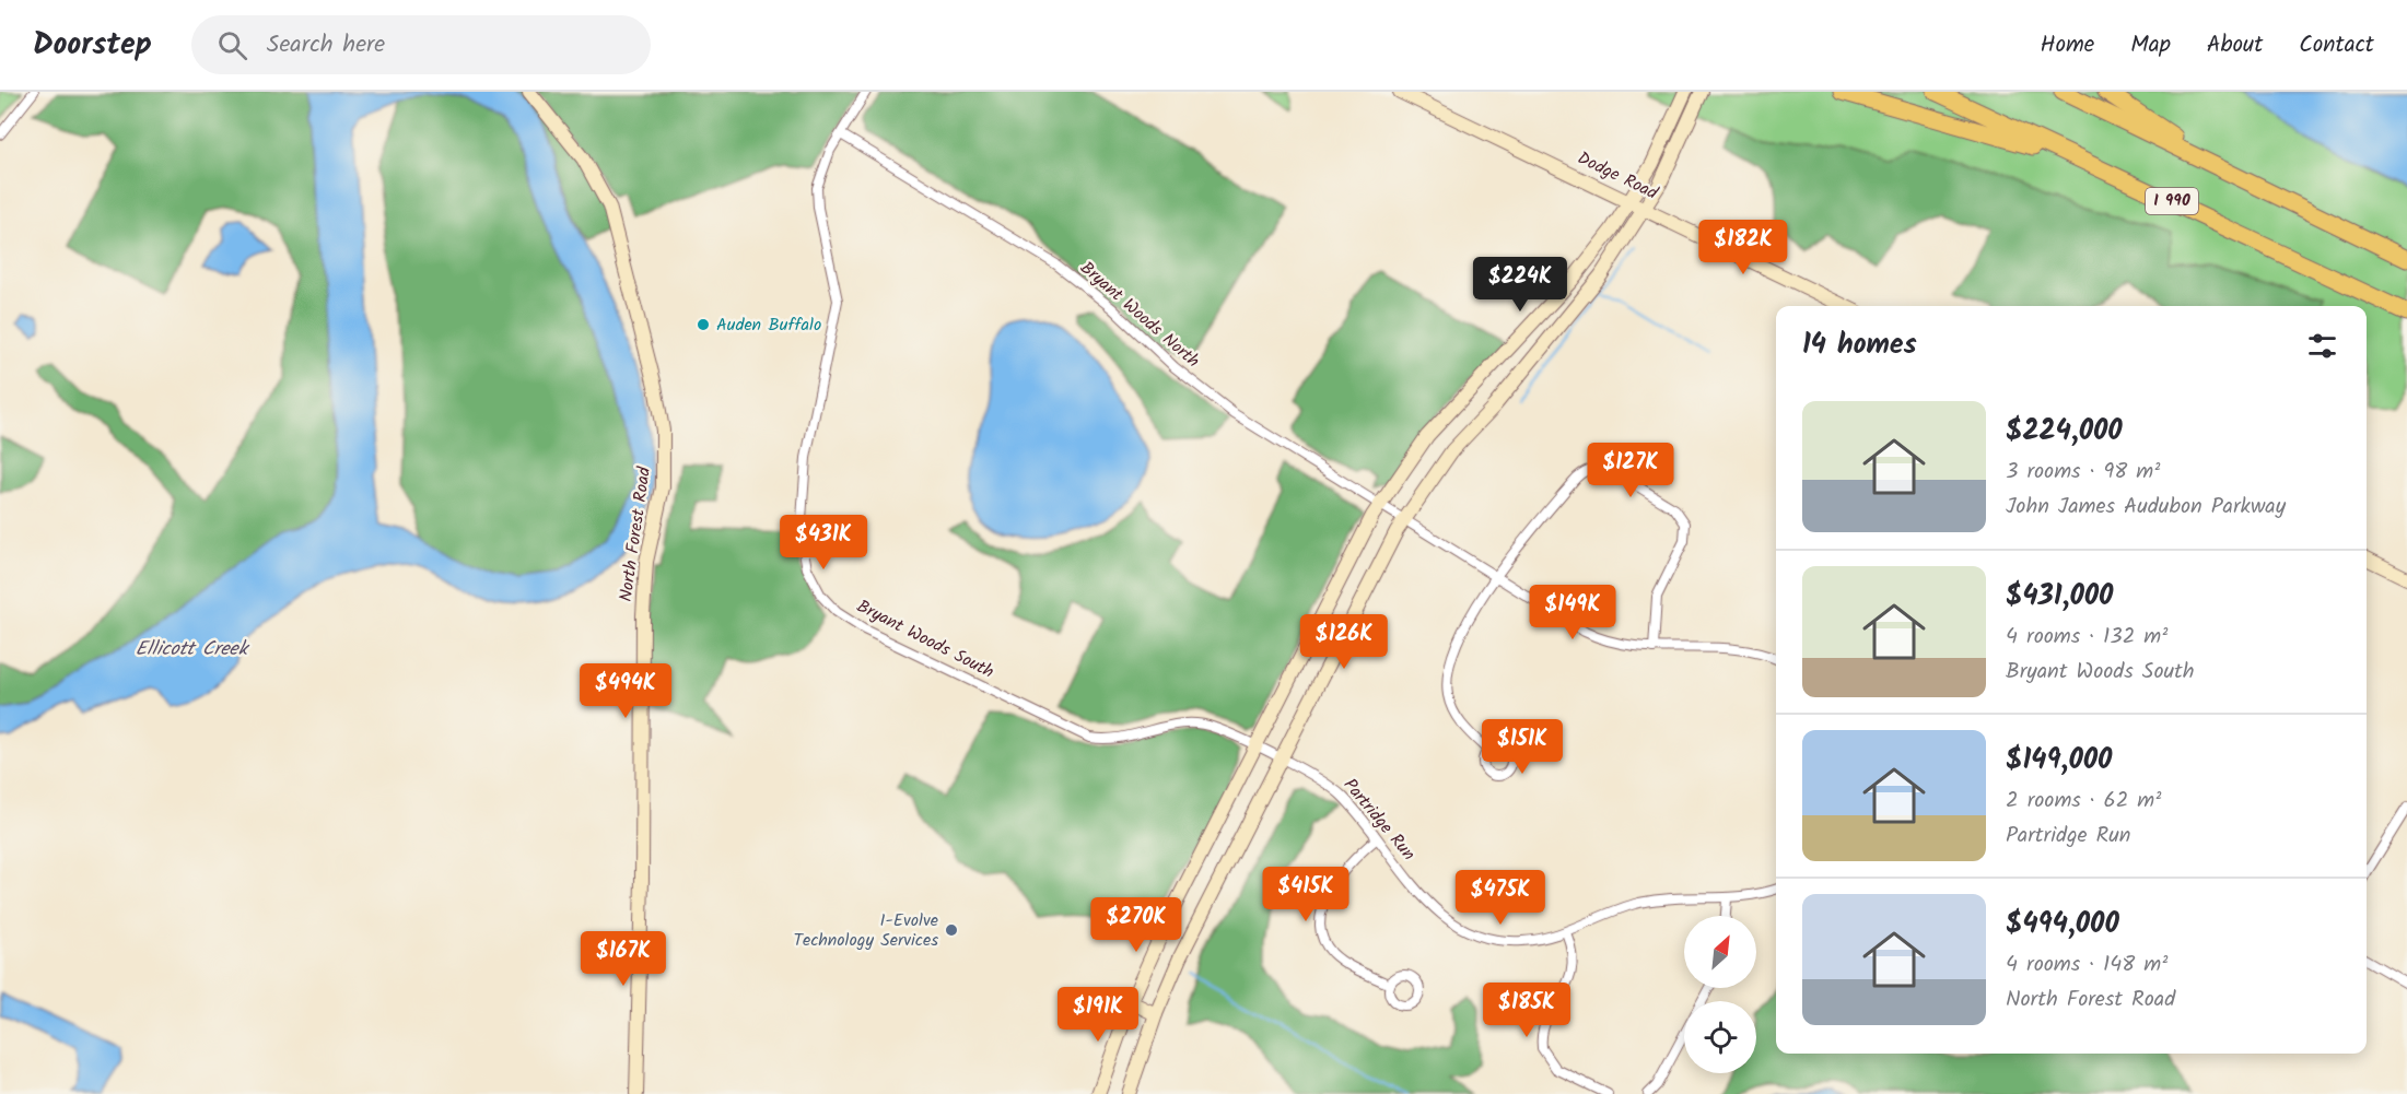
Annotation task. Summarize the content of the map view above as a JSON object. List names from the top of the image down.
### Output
{
  "streets": {
    "highway": ["I 990"],
    "main road": ["Dodge Road", "North Forest Road"],
    "street": ["Bryant Woods North", "Bryant Woods South", "Partridge Run"]
  },
  "crossings": [
    ["Bryant Woods North", "Bryant Woods South"],
    ["Bryant Woods South", "Partridge Run"]
  ],
  "water": ["Ellicott Creek"],
  "places": ["Auden Buffalo", "I-Evolve Technology Services"],
  "north": "top right",
  "page": {
    "header": "Doorstep",
    "search": "Search here",
    "nav": [
      "Home",
      "Map",
      "About",
      "Contact"
    ],
    "price": [
      "$182K",
      "$224K",
      "$127K",
      "$431K",
      "$149K",
      "$126K",
      "$494K",
      "$151K",
      "$415K",
      "$475K",
      "$270K",
      "$167K",
      "$185K",
      "$191K"
    ],
    "heading": "14 homes",
    "list": [
      {
        "name": "$224,000",
        "note": "3 rooms · 98 m² · John James Audubon Parkway"
      },
      {
        "name": "$431,000",
        "note": "4 rooms · 132 m² · Bryant Woods South"
      },
      {
        "name": "$149,000",
        "note": "2 rooms · 62 m² · Partridge Run"
      },
      {
        "name": "$494,000",
        "note": "4 rooms · 148 m² · North Forest Road"
      }
    ]
  }
}
